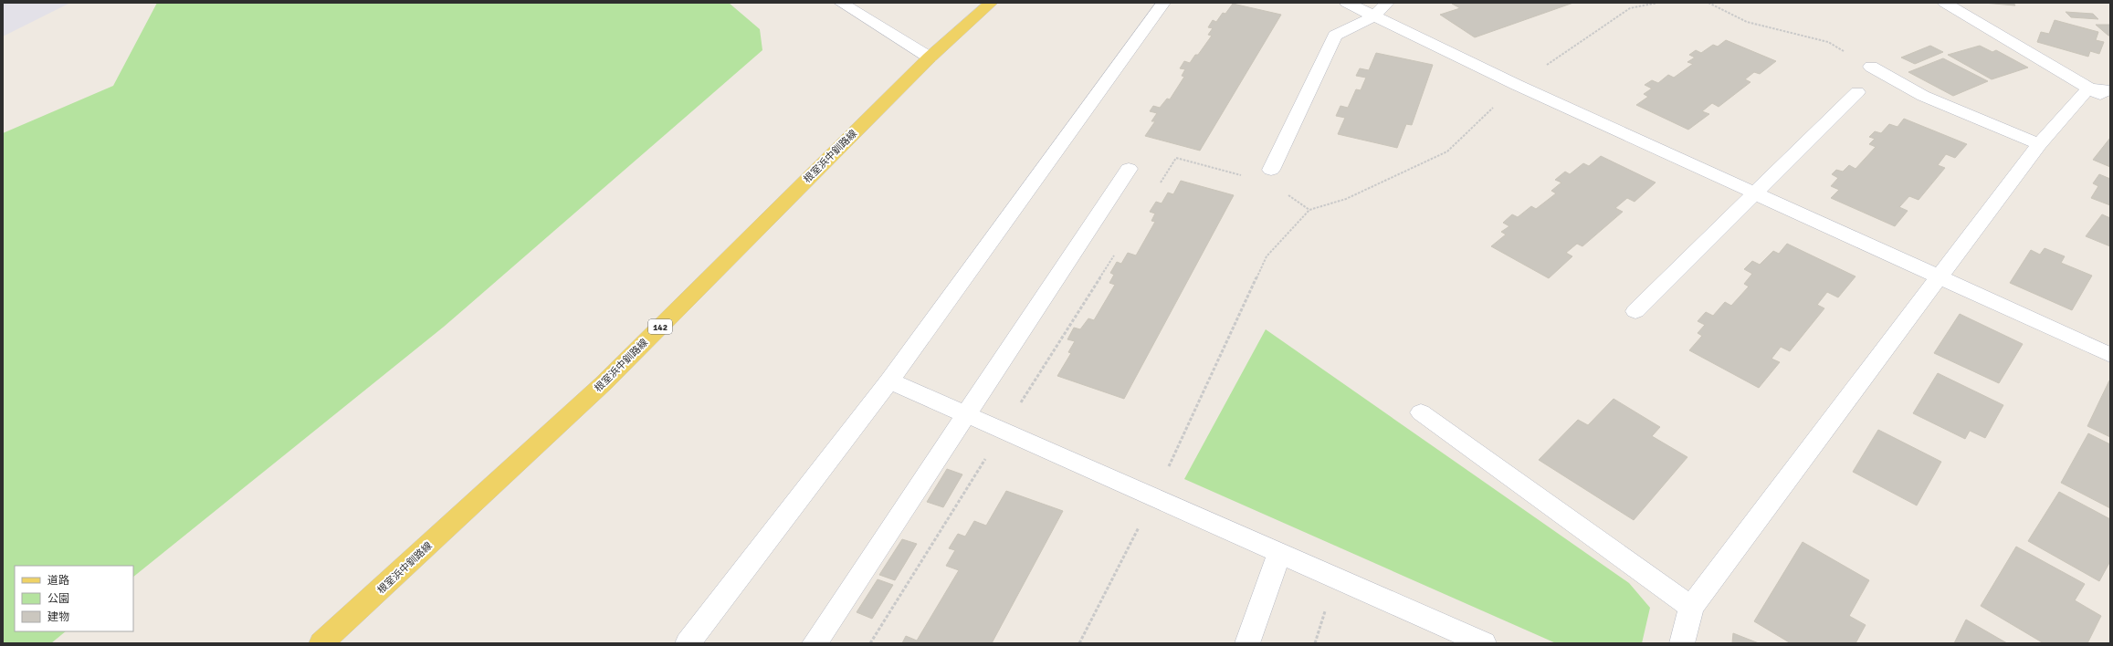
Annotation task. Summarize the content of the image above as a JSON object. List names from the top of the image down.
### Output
{
  "streets": {
    "main road": ["根室浜中釧路線", "142"]
  },
  "legend": ["道路", "公園", "建物"]
}
